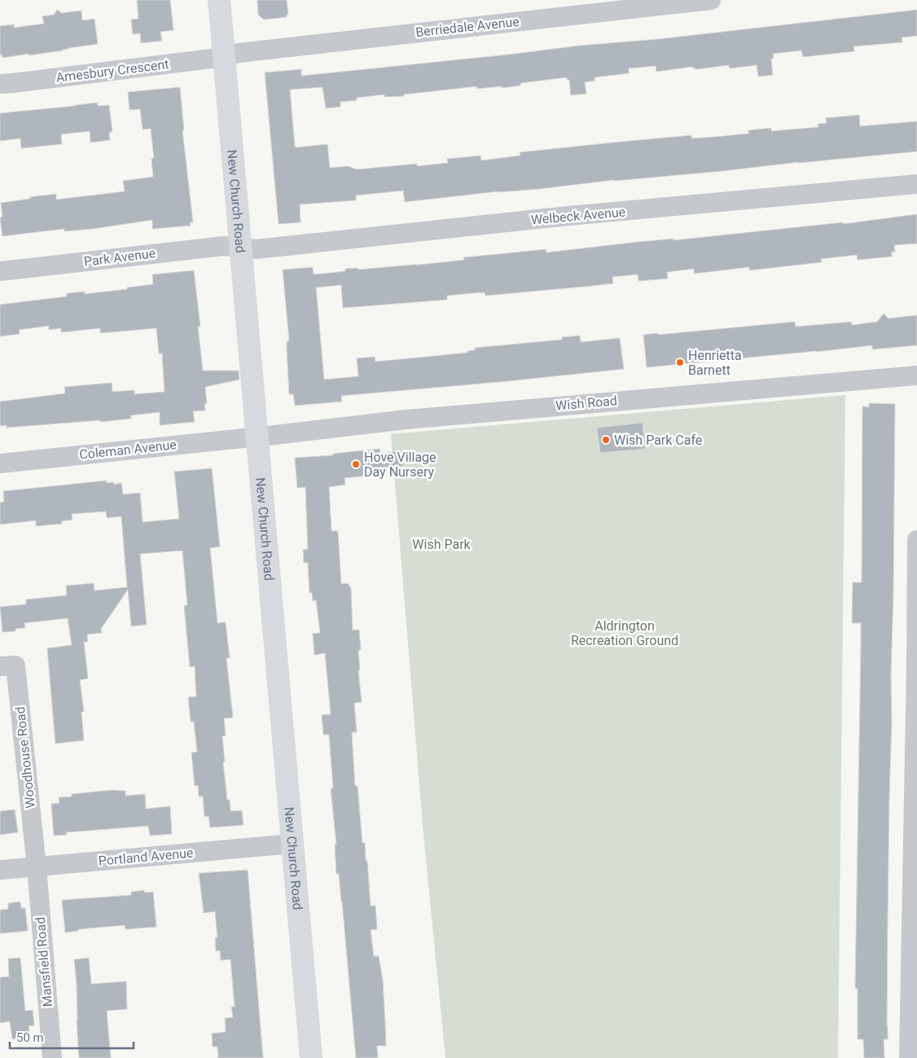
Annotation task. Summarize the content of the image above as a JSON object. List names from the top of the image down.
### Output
{
  "streets": {
    "main road": ["New Church Road"],
    "street": [
      "Berriedale Avenue",
      "Amesbury Crescent",
      "Welbeck Avenue",
      "Park Avenue",
      "Wish Road",
      "Coleman Avenue",
      "Woodhouse Road",
      "Portland Avenue",
      "Mansfield Road"
    ]
  },
  "crossings": [
    ["Berriedale Avenue", "Amesbury Crescent"],
    ["Berriedale Avenue", "New Church Road"],
    ["Amesbury Crescent", "New Church Road"],
    ["New Church Road", "Welbeck Avenue"],
    ["New Church Road", "Park Avenue"],
    ["New Church Road", "Wish Road"],
    ["New Church Road", "Coleman Avenue"],
    ["New Church Road", "Portland Avenue"],
    ["Welbeck Avenue", "Park Avenue"],
    ["Wish Road", "Coleman Avenue"],
    ["Woodhouse Road", "Portland Avenue"],
    ["Woodhouse Road", "Mansfield Road"],
    ["Portland Avenue", "Mansfield Road"]
  ],
  "parks": ["Wish Park", "Aldrington Recreation Ground"],
  "places": ["Henrietta Barnett", "Wish Park Cafe", "Hove Village Day Nursery"],
  "scale_bar": "50 m"
}
